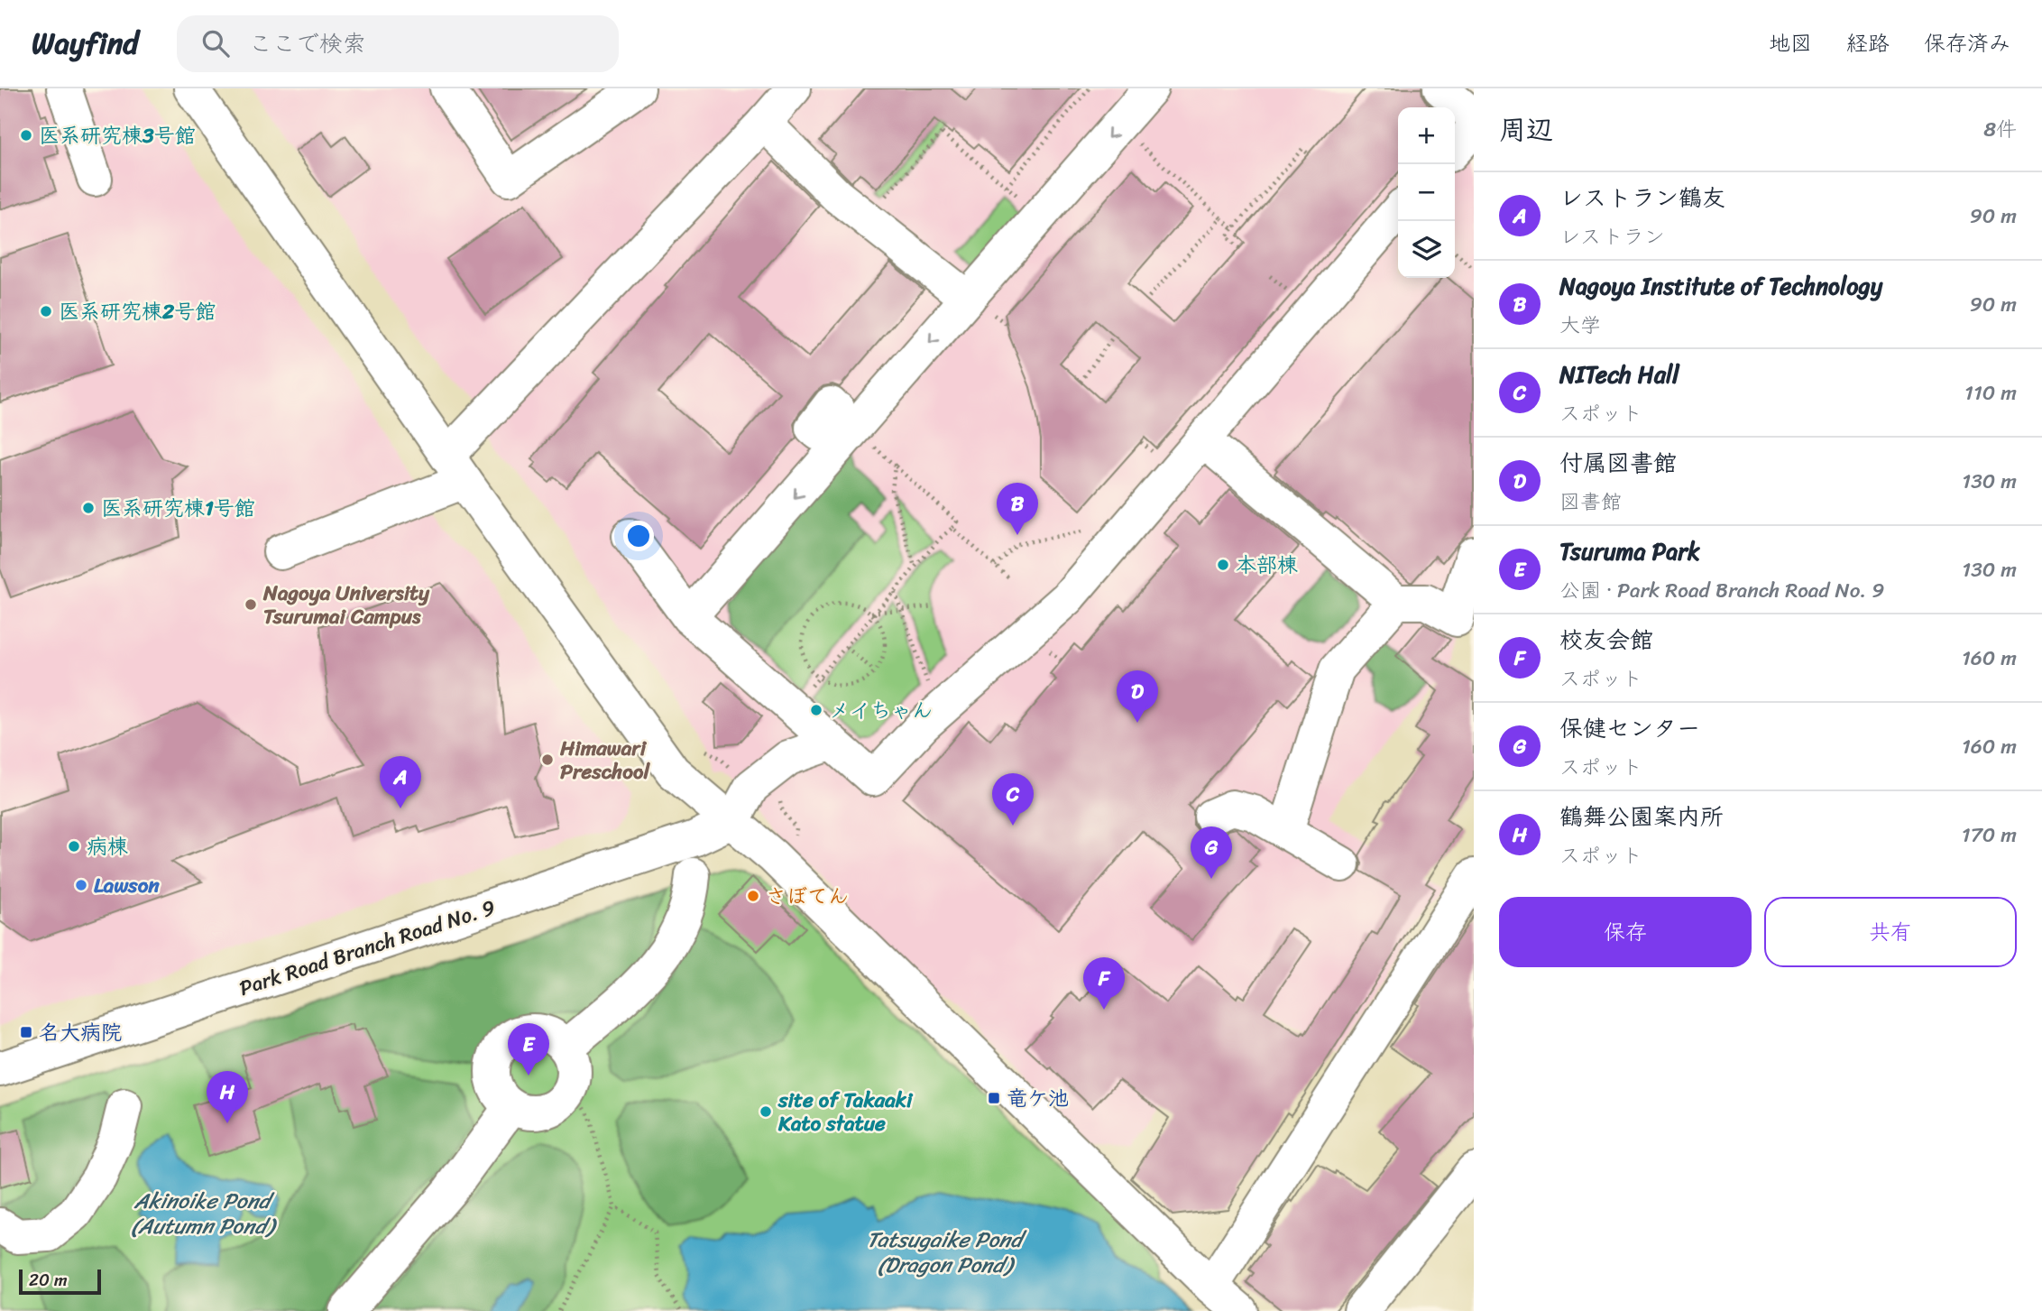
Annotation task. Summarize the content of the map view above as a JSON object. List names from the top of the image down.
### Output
{
  "streets": {
    "street": ["Park Road Branch Road No. 9"]
  },
  "water": ["Akinoike Pond (Autumn Pond)", "Tatsugaike Pond (Dragon Pond)"],
  "places": {
    "other": [
      "医系研究棟3号館",
      "医系研究棟2号館",
      "医系研究棟1号館",
      "本部棟",
      "Nagoya University Tsurumai Campus",
      "メイちゃん",
      "Himawari Preschool",
      "病棟",
      "Lawson",
      "さぼてん",
      "site of Takaaki Kato statue"
    ],
    "transit": ["名大病院", "竜ケ池"]
  },
  "scale_bar": "20 m",
  "page": {
    "header": "Wayfind",
    "search": "ここで検索",
    "nav": ["地図", "経路", "保存済み"],
    "heading": ["周辺", "8件"],
    "map_buttons": ["+", "−"],
    "list": [
      {
        "mark": "A",
        "name": "レストラン鶴友",
        "note": "レストラン",
        "value": "90 m"
      },
      {
        "mark": "B",
        "name": "Nagoya Institute of Technology",
        "note": "大学",
        "value": "90 m"
      },
      {
        "mark": "C",
        "name": "NITech Hall",
        "note": "スポット",
        "value": "110 m"
      },
      {
        "mark": "D",
        "name": "付属図書館",
        "note": "図書館",
        "value": "130 m"
      },
      {
        "mark": "E",
        "name": "Tsuruma Park",
        "note": "公園 · Park Road Branch Road No. 9",
        "value": "130 m"
      },
      {
        "mark": "F",
        "name": "校友会館",
        "note": "スポット",
        "value": "160 m"
      },
      {
        "mark": "G",
        "name": "保健センター",
        "note": "スポット",
        "value": "160 m"
      },
      {
        "mark": "H",
        "name": "鶴舞公園案内所",
        "note": "スポット",
        "value": "170 m"
      }
    ],
    "pins": [
      "B",
      "D",
      "A",
      "C",
      "G",
      "F",
      "E",
      "H"
    ],
    "buttons": ["保存", "共有"],
    "scale": "20 m"
  }
}
